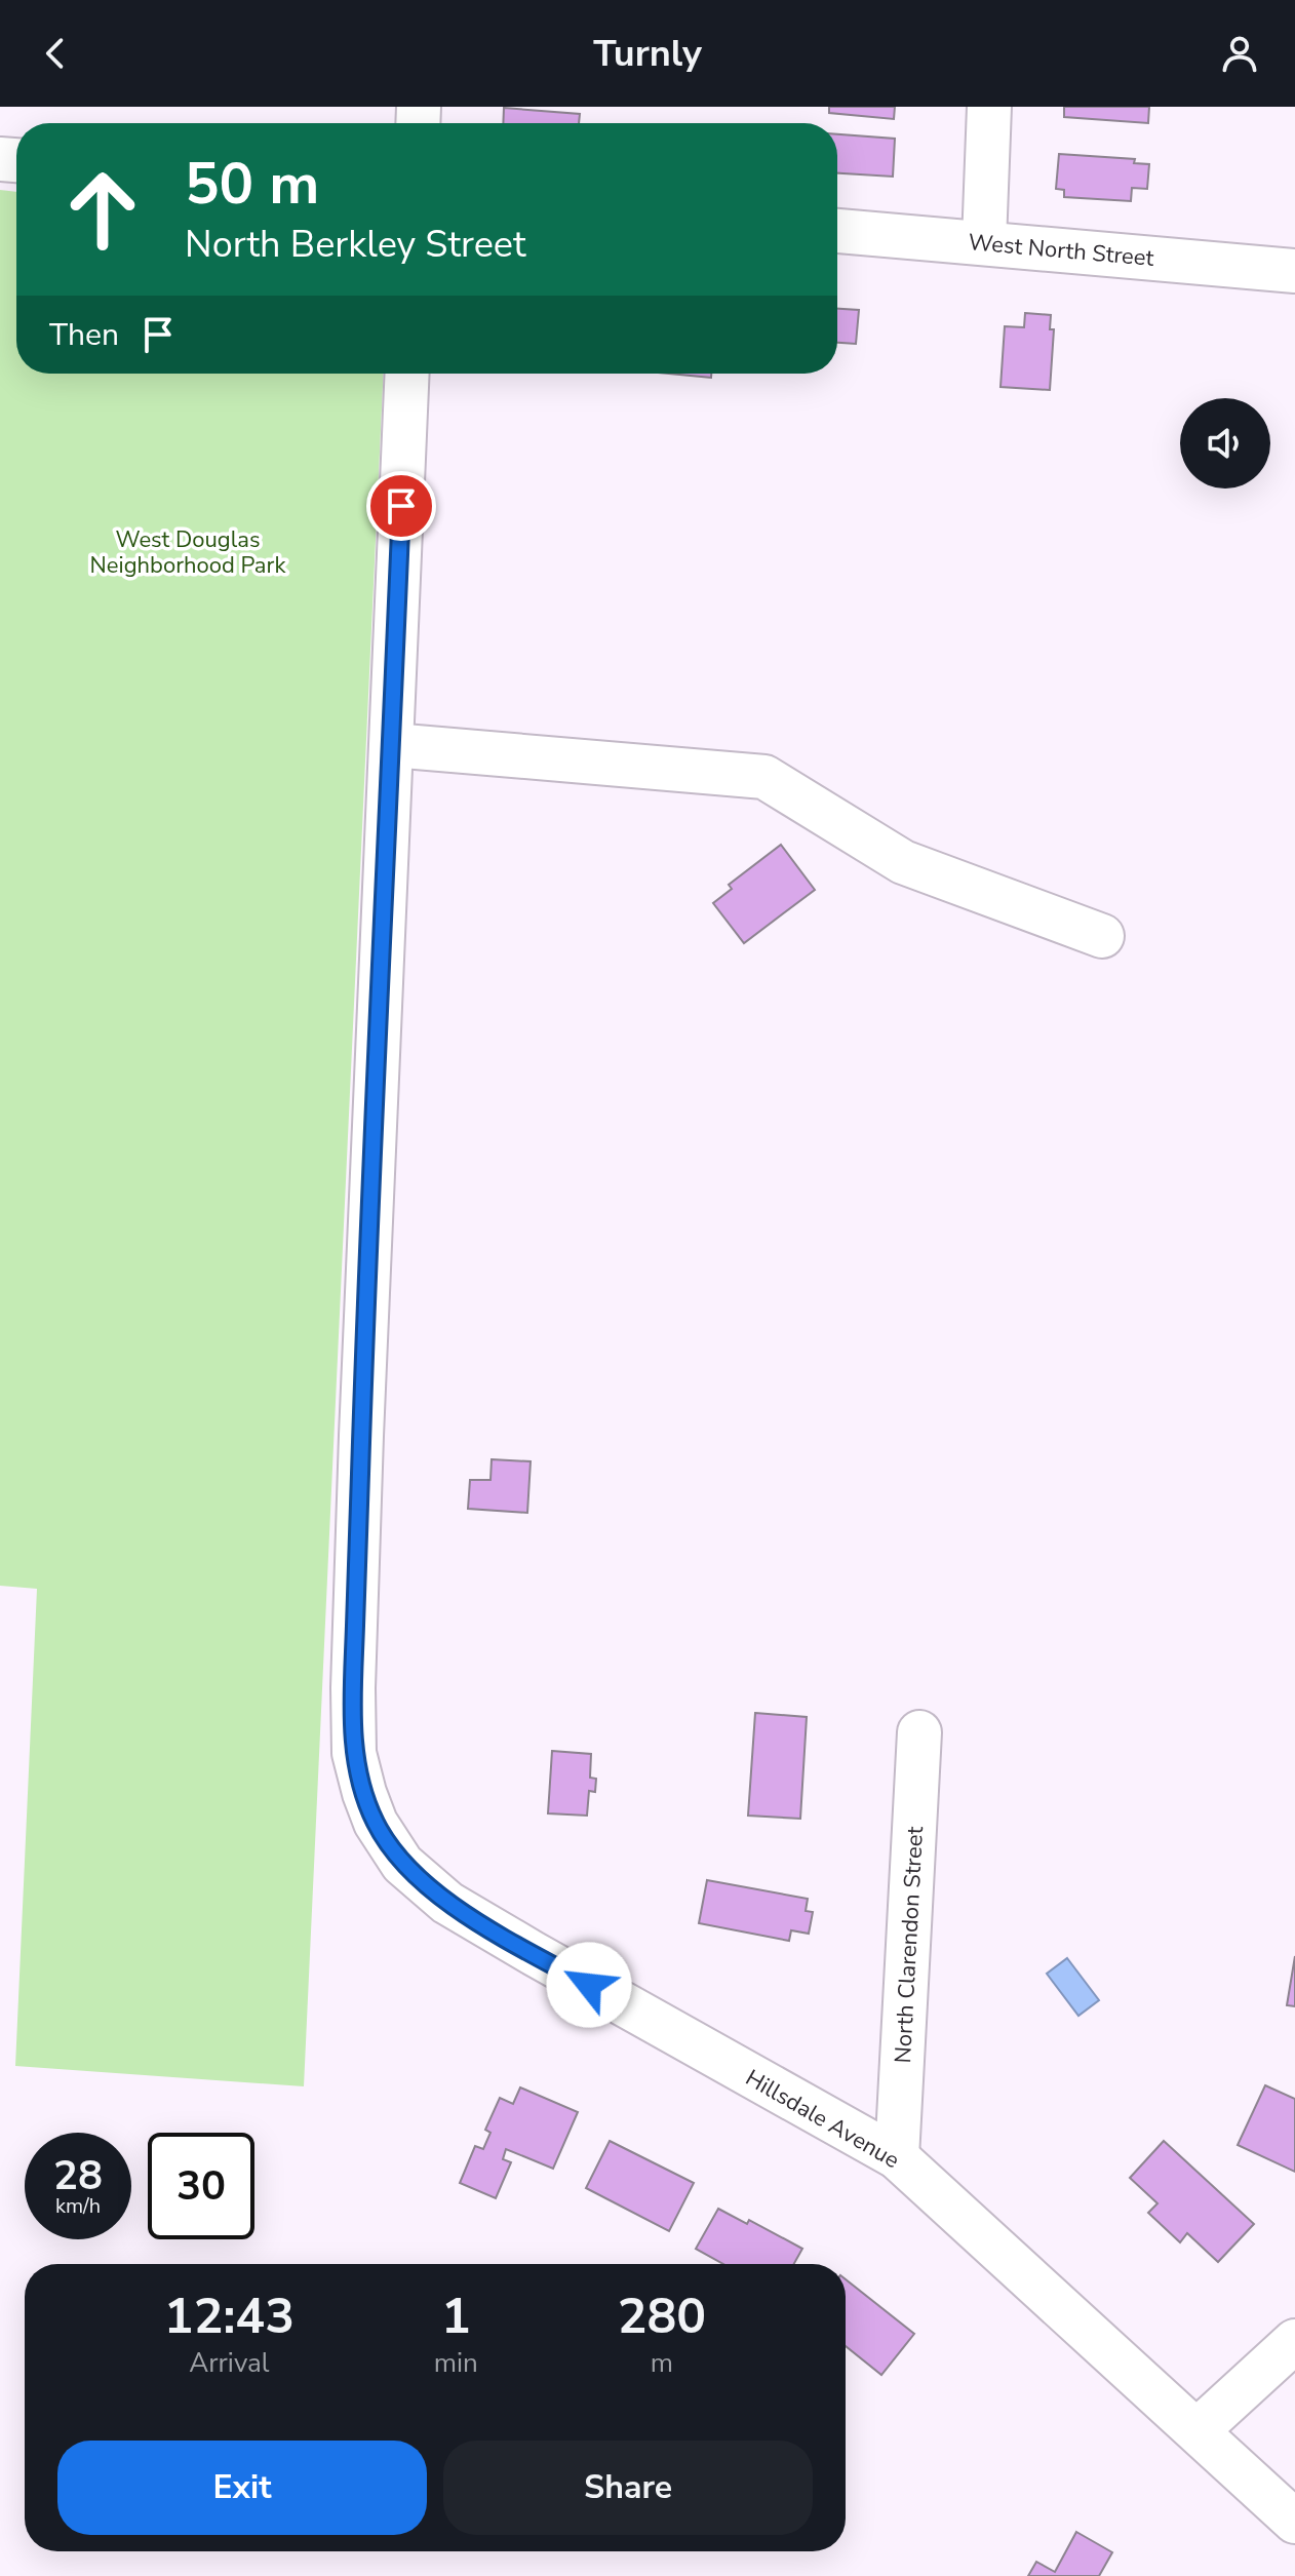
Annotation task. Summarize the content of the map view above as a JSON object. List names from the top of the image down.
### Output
{
  "streets": {
    "street": ["West North Street", "North Clarendon Street", "Hillsdale Avenue"]
  },
  "crossings": [
    ["North Clarendon Street", "Hillsdale Avenue"]
  ],
  "parks": ["West Douglas Neighborhood Park"],
  "page": {
    "header": "Turnly",
    "turn": ["50 m", "North Berkley Street"],
    "then": "Then",
    "speed": "28 km/h",
    "limit": "30",
    "eta": [
      "12:43",
      "Arrival",
      "1",
      "min",
      "280",
      "m"
    ],
    "buttons": ["Exit", "Share"]
  }
}
